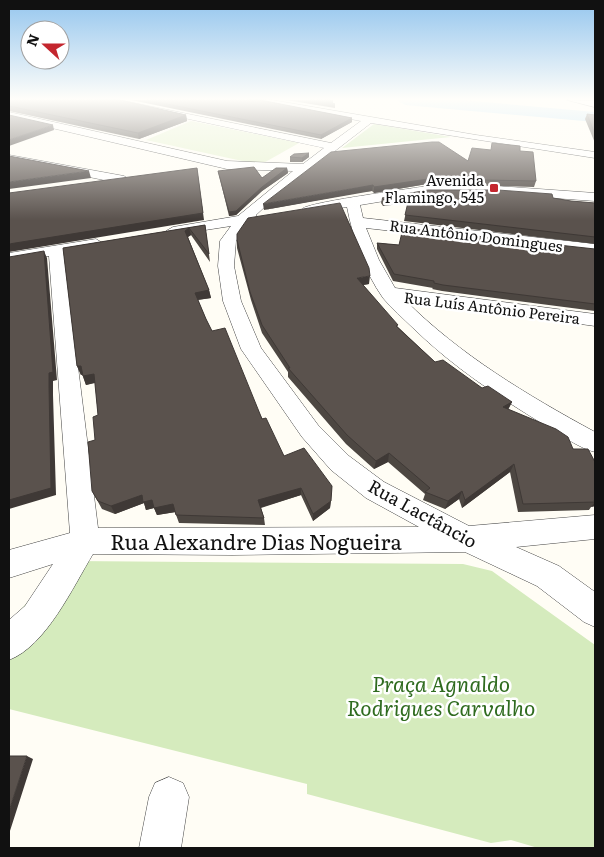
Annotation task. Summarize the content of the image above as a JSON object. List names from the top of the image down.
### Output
{
  "streets": {
    "street": [
      "Rua Antônio Domingues",
      "Rua Luís Antônio Pereira",
      "Rua Lactâncio",
      "Rua Alexandre Dias Nogueira"
    ]
  },
  "crossings": [
    ["Rua Lactâncio", "Rua Alexandre Dias Nogueira"]
  ],
  "parks": ["Praça Agnaldo Rodrigues Carvalho"],
  "places": {
    "transit": ["Avenida Flamingo, 545"]
  },
  "north": "left"
}
